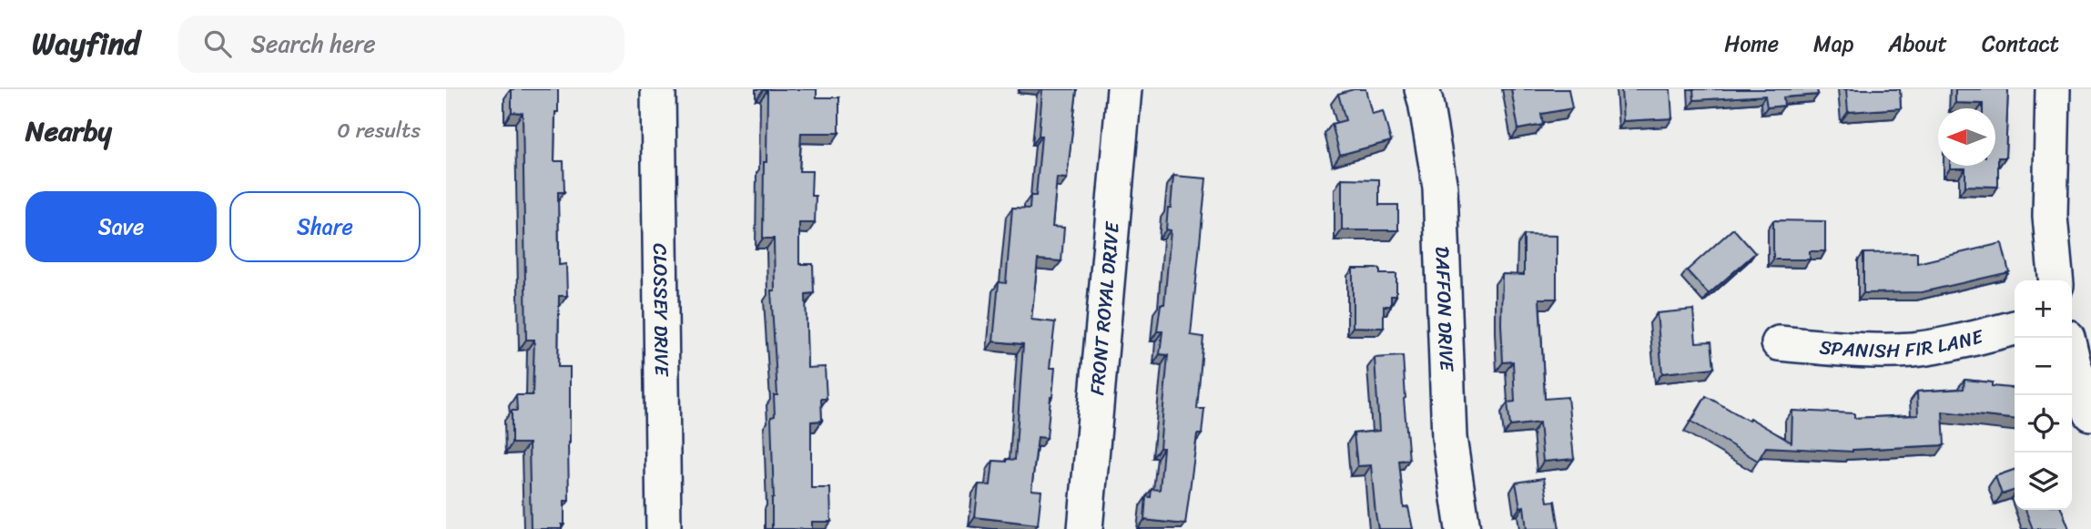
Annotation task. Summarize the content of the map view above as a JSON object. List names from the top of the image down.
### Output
{
  "streets": {
    "street": [
      "DAFFON DRIVE",
      "CLOSSEY DRIVE",
      "FRONT ROYAL DRIVE",
      "SPANISH FIR LANE"
    ]
  },
  "north": "left",
  "page": {
    "header": "Wayfind",
    "search": "Search here",
    "nav": [
      "Home",
      "Map",
      "About",
      "Contact"
    ],
    "heading": ["Nearby", "0 results"],
    "buttons": ["Save", "Share"],
    "map_buttons": ["+", "−"]
  }
}
